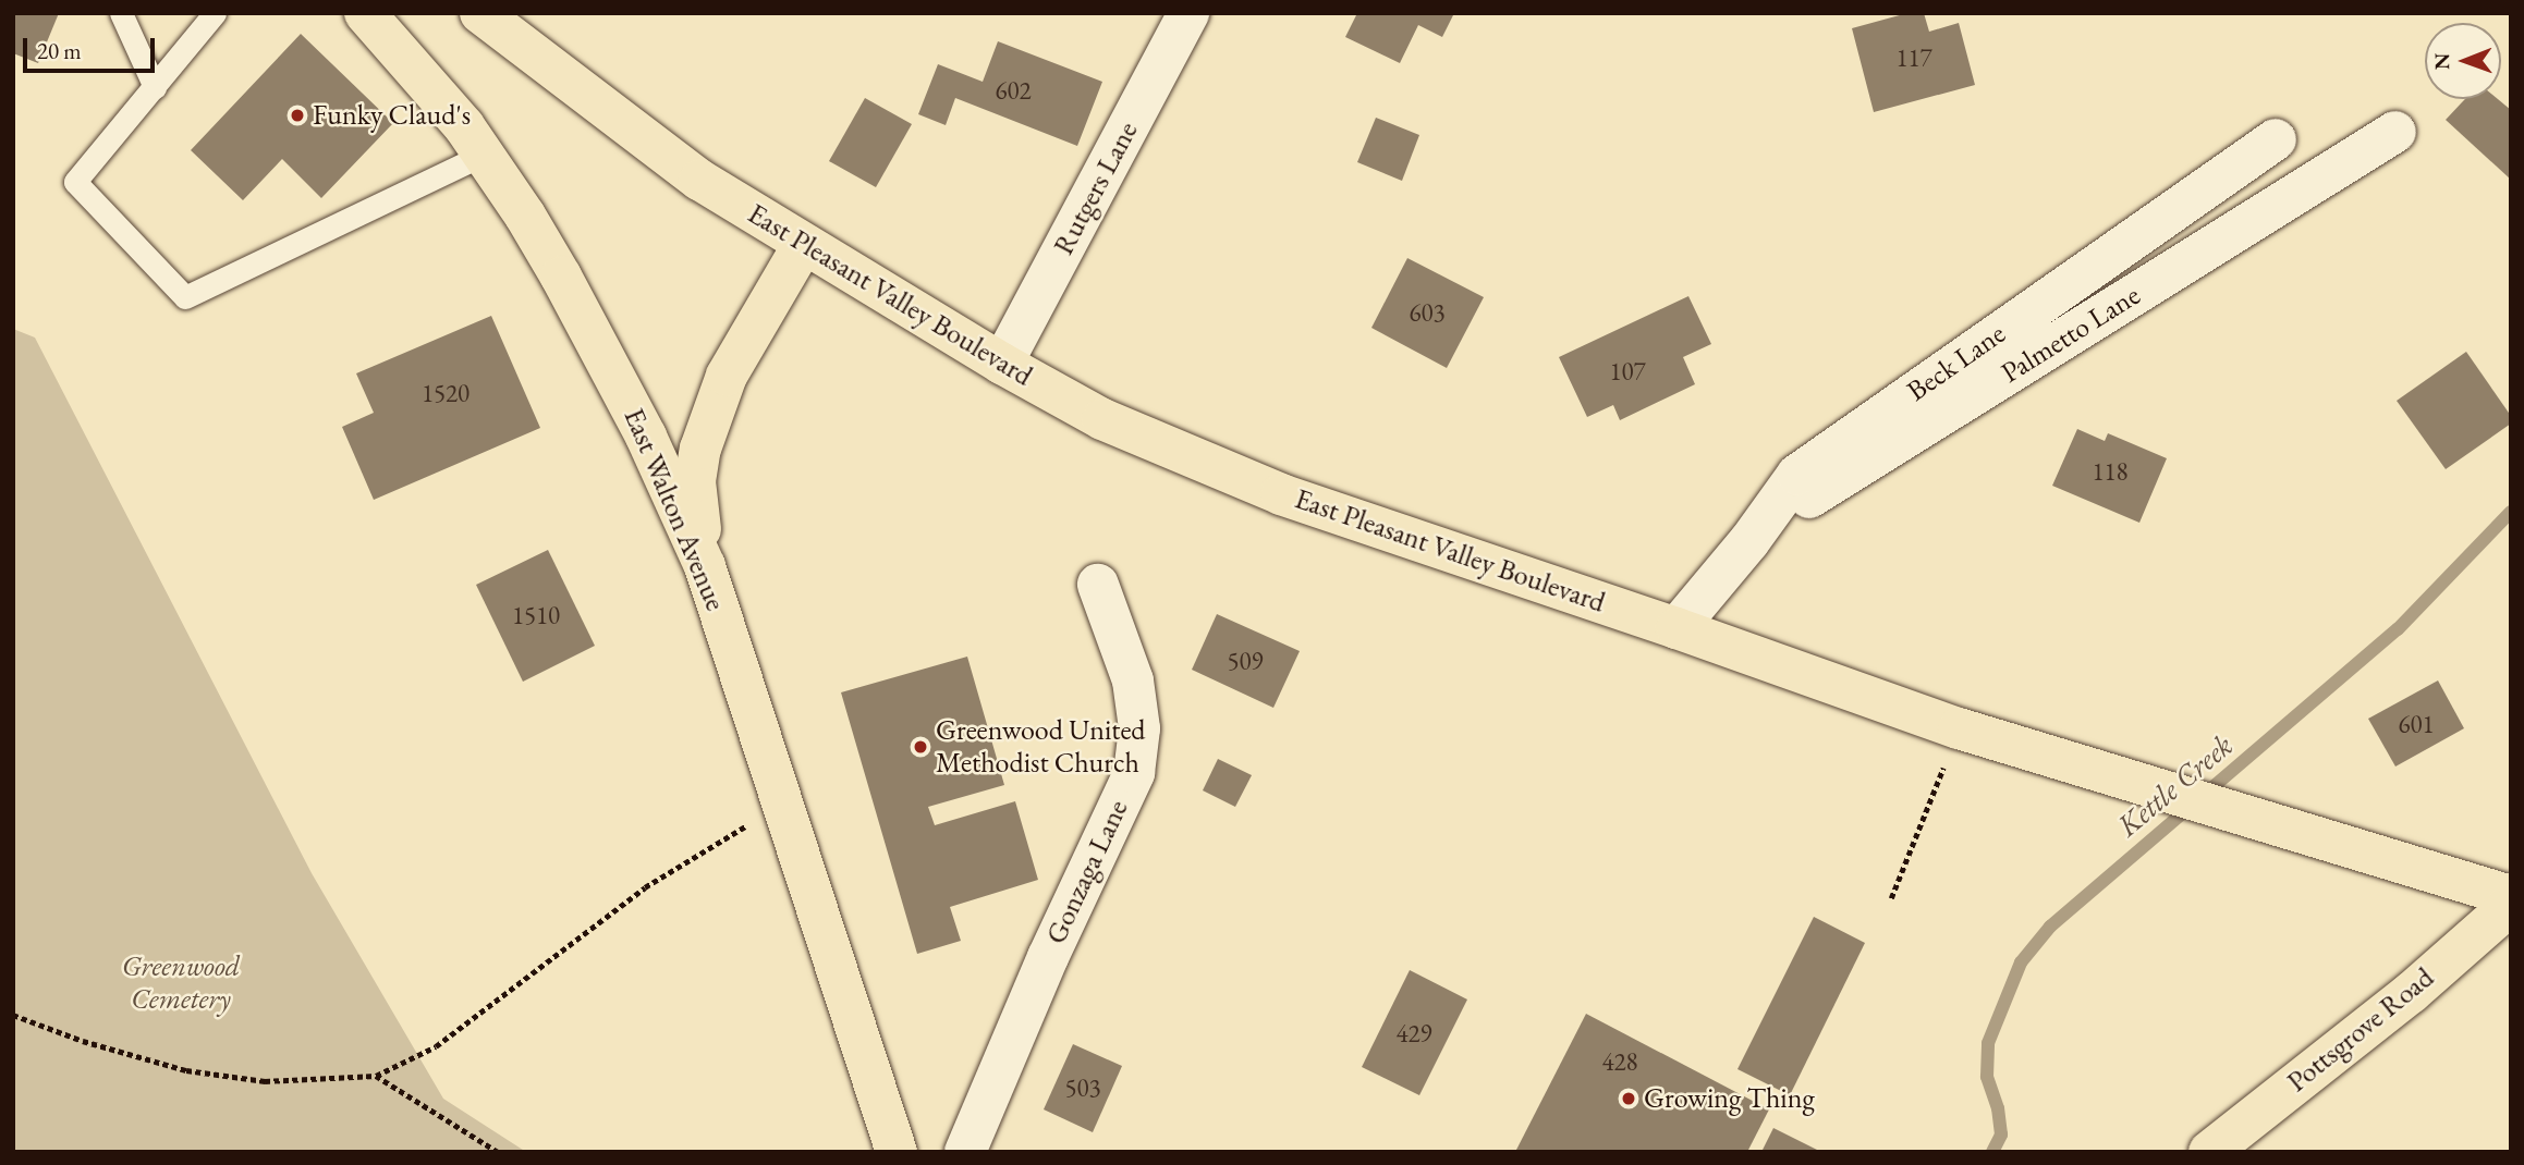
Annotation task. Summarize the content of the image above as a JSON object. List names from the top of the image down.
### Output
{
  "streets": {
    "main road": ["East Pleasant Valley Boulevard", "East Walton Avenue", "Pottsgrove Road"],
    "street": [
      "Rutgers Lane",
      "Palmetto Lane",
      "Beck Lane",
      "Gonzaga Lane"
    ]
  },
  "crossings": [
    ["Rutgers Lane", "East Pleasant Valley Boulevard"],
    ["East Pleasant Valley Boulevard", "Beck Lane"],
    ["Palmetto Lane", "Beck Lane"]
  ],
  "water": ["Kettle Creek"],
  "parks": ["Greenwood Cemetery"],
  "places": ["Funky Claud's", "Greenwood United Methodist Church", "Growing Thing"],
  "house_numbers": [
    "117",
    "602",
    "603",
    "107",
    "1520",
    "118",
    "1510",
    "509",
    "601",
    "429",
    "428",
    "503"
  ],
  "scale_bar": "20 m",
  "north": "left"
}
